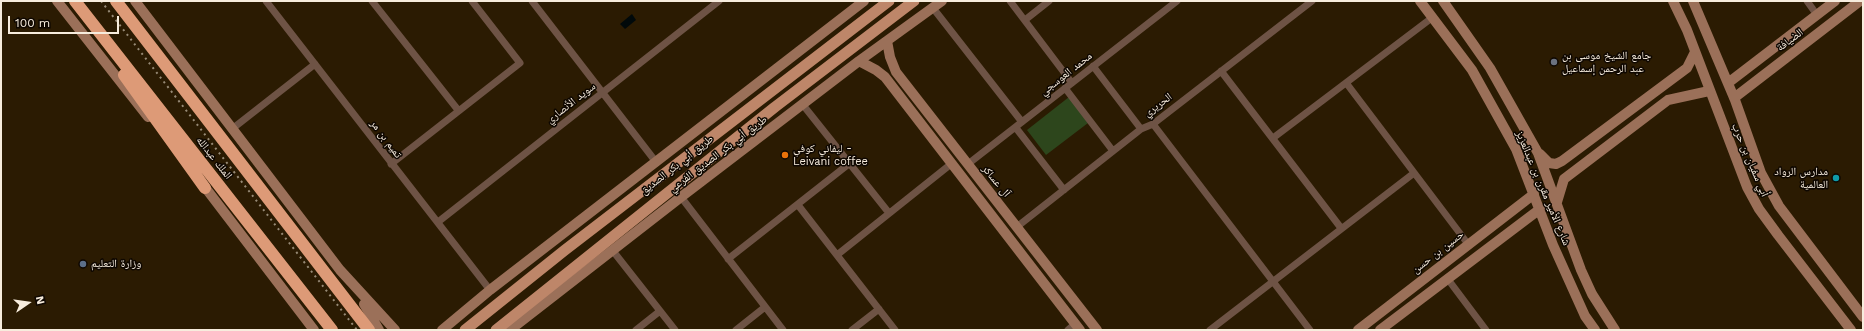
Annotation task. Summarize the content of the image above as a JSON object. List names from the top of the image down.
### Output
{
  "streets": {
    "highway": ["الملك عبدالله"],
    "main road": ["طريق أبي بكر الصديق"],
    "street": [
      "الضيافة",
      "محمد العوسجي",
      "سويد الأنصاري",
      "الحريري",
      "تميم بن مر",
      "طريق أبي بكر الصديق الفرعي",
      "أبي سفيان بن حرب",
      "آل عساكر",
      "شارع الأمير مقرن بن عبدالعزيز",
      "حسين بن حسن"
    ]
  },
  "crossings": [
    ["الضيافة", "أبي سفيان بن حرب"],
    ["محمد العوسجي", "آل عساكر"],
    ["سويد الأنصاري", "تميم بن مر"],
    ["الحريري", "آل عساكر"],
    ["طريق أبي بكر الصديق الفرعي", "آل عساكر"],
    ["شارع الأمير مقرن بن عبدالعزيز", "حسين بن حسن"]
  ],
  "places": [
    "جامع الشيخ موسى بن عبد الرحمن إسماعيل",
    "ليفاني كوفي - Leivani coffee",
    "مدارس الرواد العالمية",
    "وزارة التعليم"
  ],
  "scale_bar": "100 m",
  "north": "right"
}
